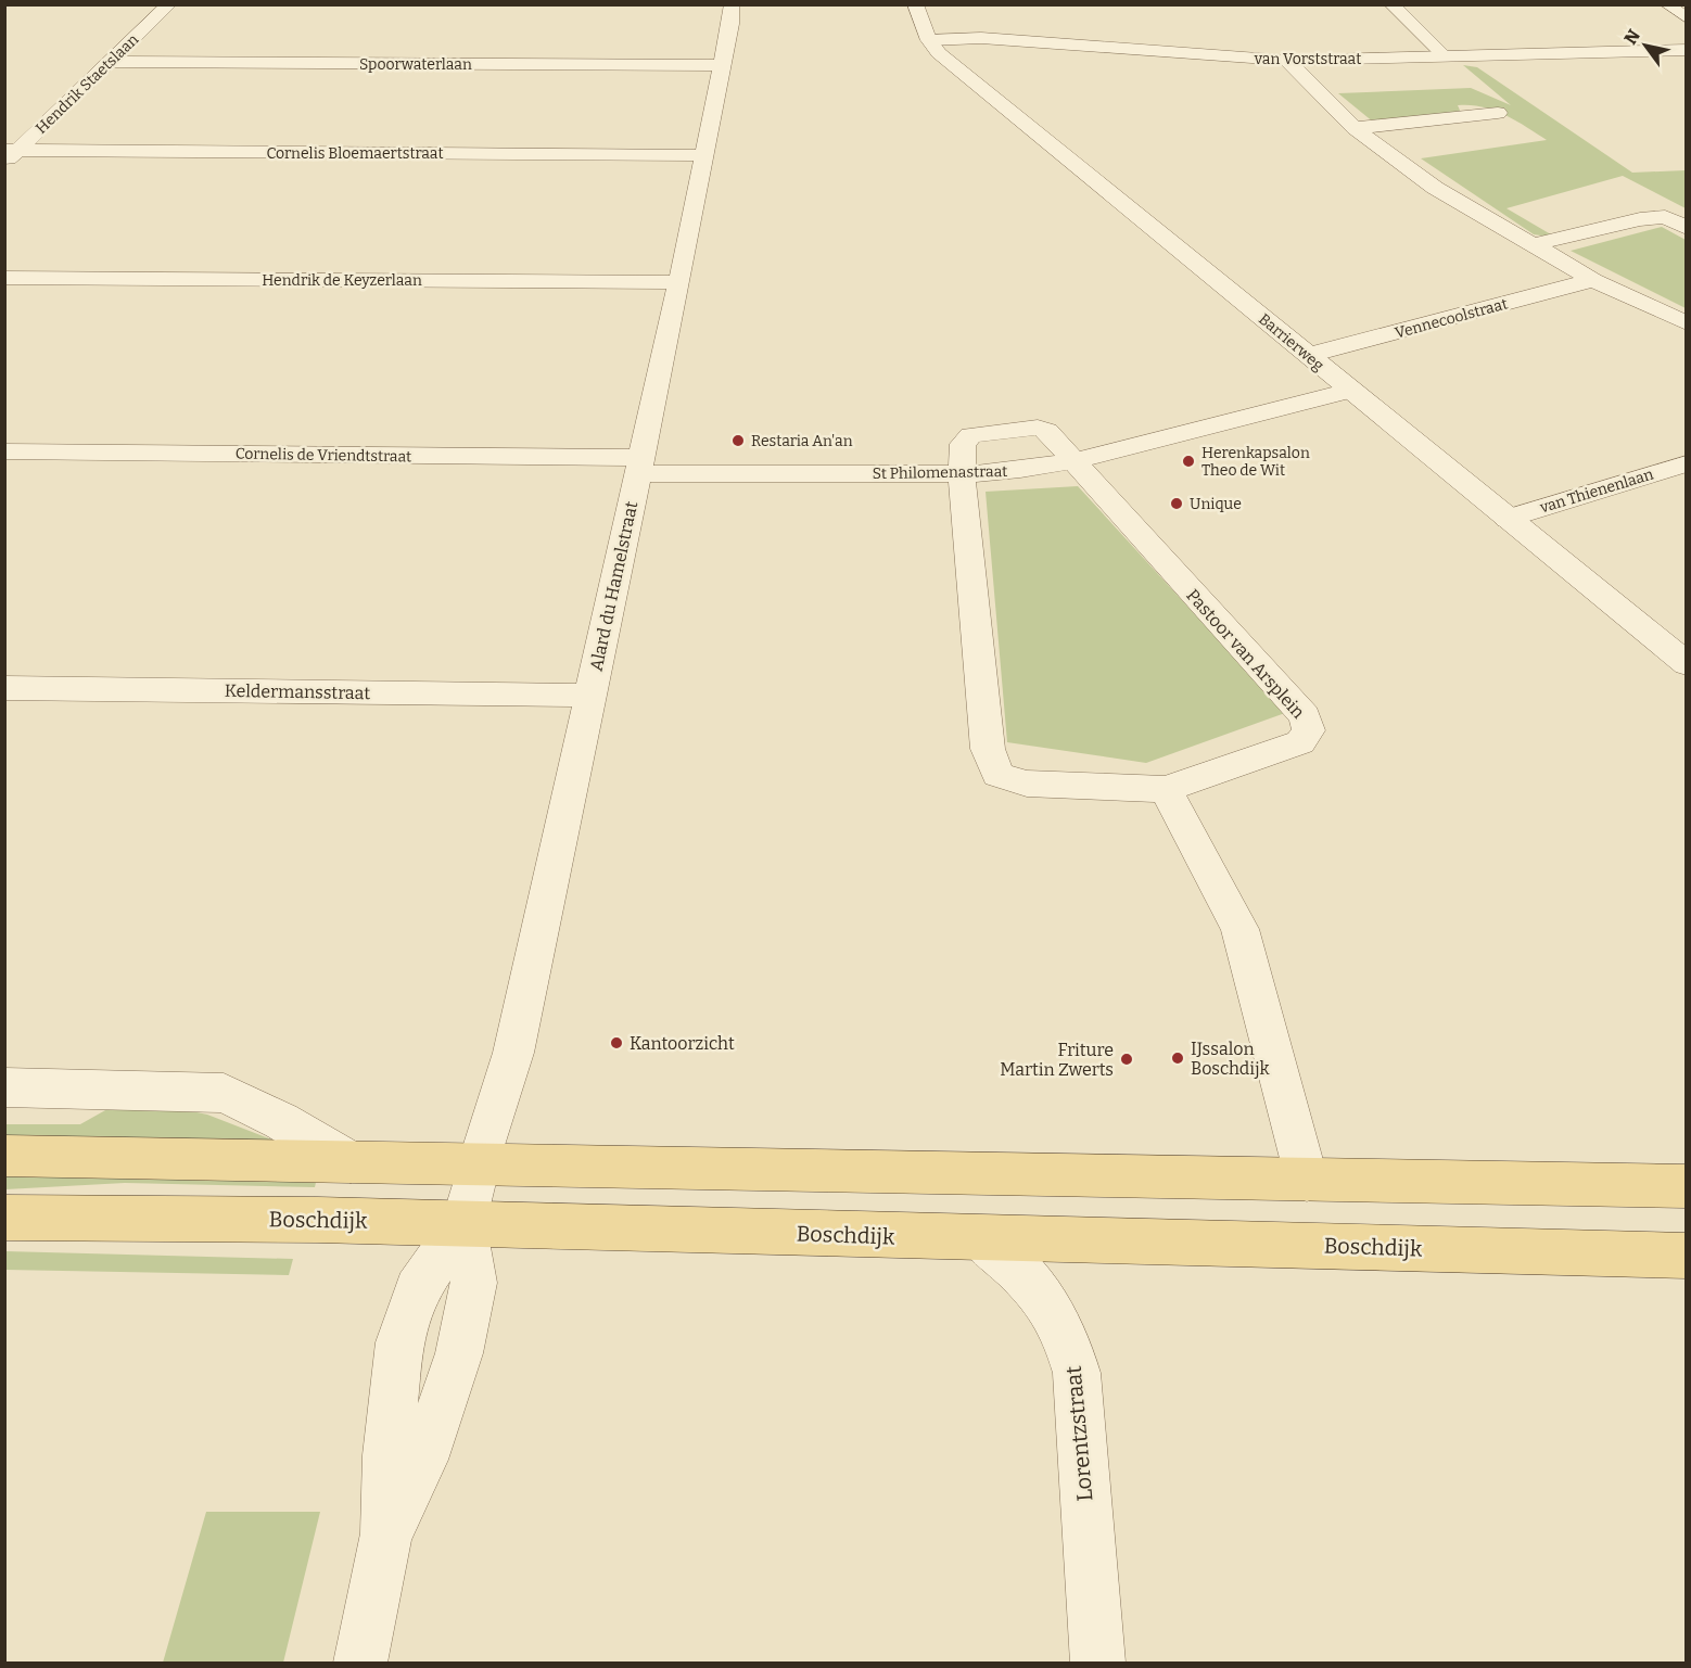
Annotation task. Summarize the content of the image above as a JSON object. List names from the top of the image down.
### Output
{
  "streets": {
    "main road": ["Boschdijk"],
    "street": [
      "van Vorststraat",
      "Spoorwaterlaan",
      "Hendrik Staetslaan",
      "Cornelis Bloemaertstraat",
      "Hendrik de Keyzerlaan",
      "Vennecoolstraat",
      "Barrierweg",
      "Cornelis de Vriendtstraat",
      "St Philomenastraat",
      "van Thienenlaan",
      "Alard du Hamelstraat",
      "Pastoor van Arsplein",
      "Keldermansstraat",
      "Lorentzstraat"
    ]
  },
  "crossings": [
    ["van Vorststraat", "Barrierweg"],
    ["Spoorwaterlaan", "Hendrik Staetslaan"],
    ["Spoorwaterlaan", "Alard du Hamelstraat"],
    ["Hendrik Staetslaan", "Cornelis Bloemaertstraat"],
    ["Cornelis Bloemaertstraat", "Alard du Hamelstraat"],
    ["Hendrik de Keyzerlaan", "Alard du Hamelstraat"],
    ["Vennecoolstraat", "Barrierweg"],
    ["Barrierweg", "St Philomenastraat"],
    ["Barrierweg", "van Thienenlaan"],
    ["Cornelis de Vriendtstraat", "St Philomenastraat"],
    ["Cornelis de Vriendtstraat", "Alard du Hamelstraat"],
    ["St Philomenastraat", "Alard du Hamelstraat"],
    ["St Philomenastraat", "Pastoor van Arsplein"],
    ["Alard du Hamelstraat", "Keldermansstraat"],
    ["Alard du Hamelstraat", "Boschdijk"],
    ["Boschdijk", "Lorentzstraat"]
  ],
  "places": [
    "Restaria An'an",
    "Herenkapsalon Theo de Wit",
    "Unique",
    "Kantoorzicht",
    "IJssalon Boschdijk",
    "Friture Martin Zwerts"
  ],
  "north": "top left"
}
